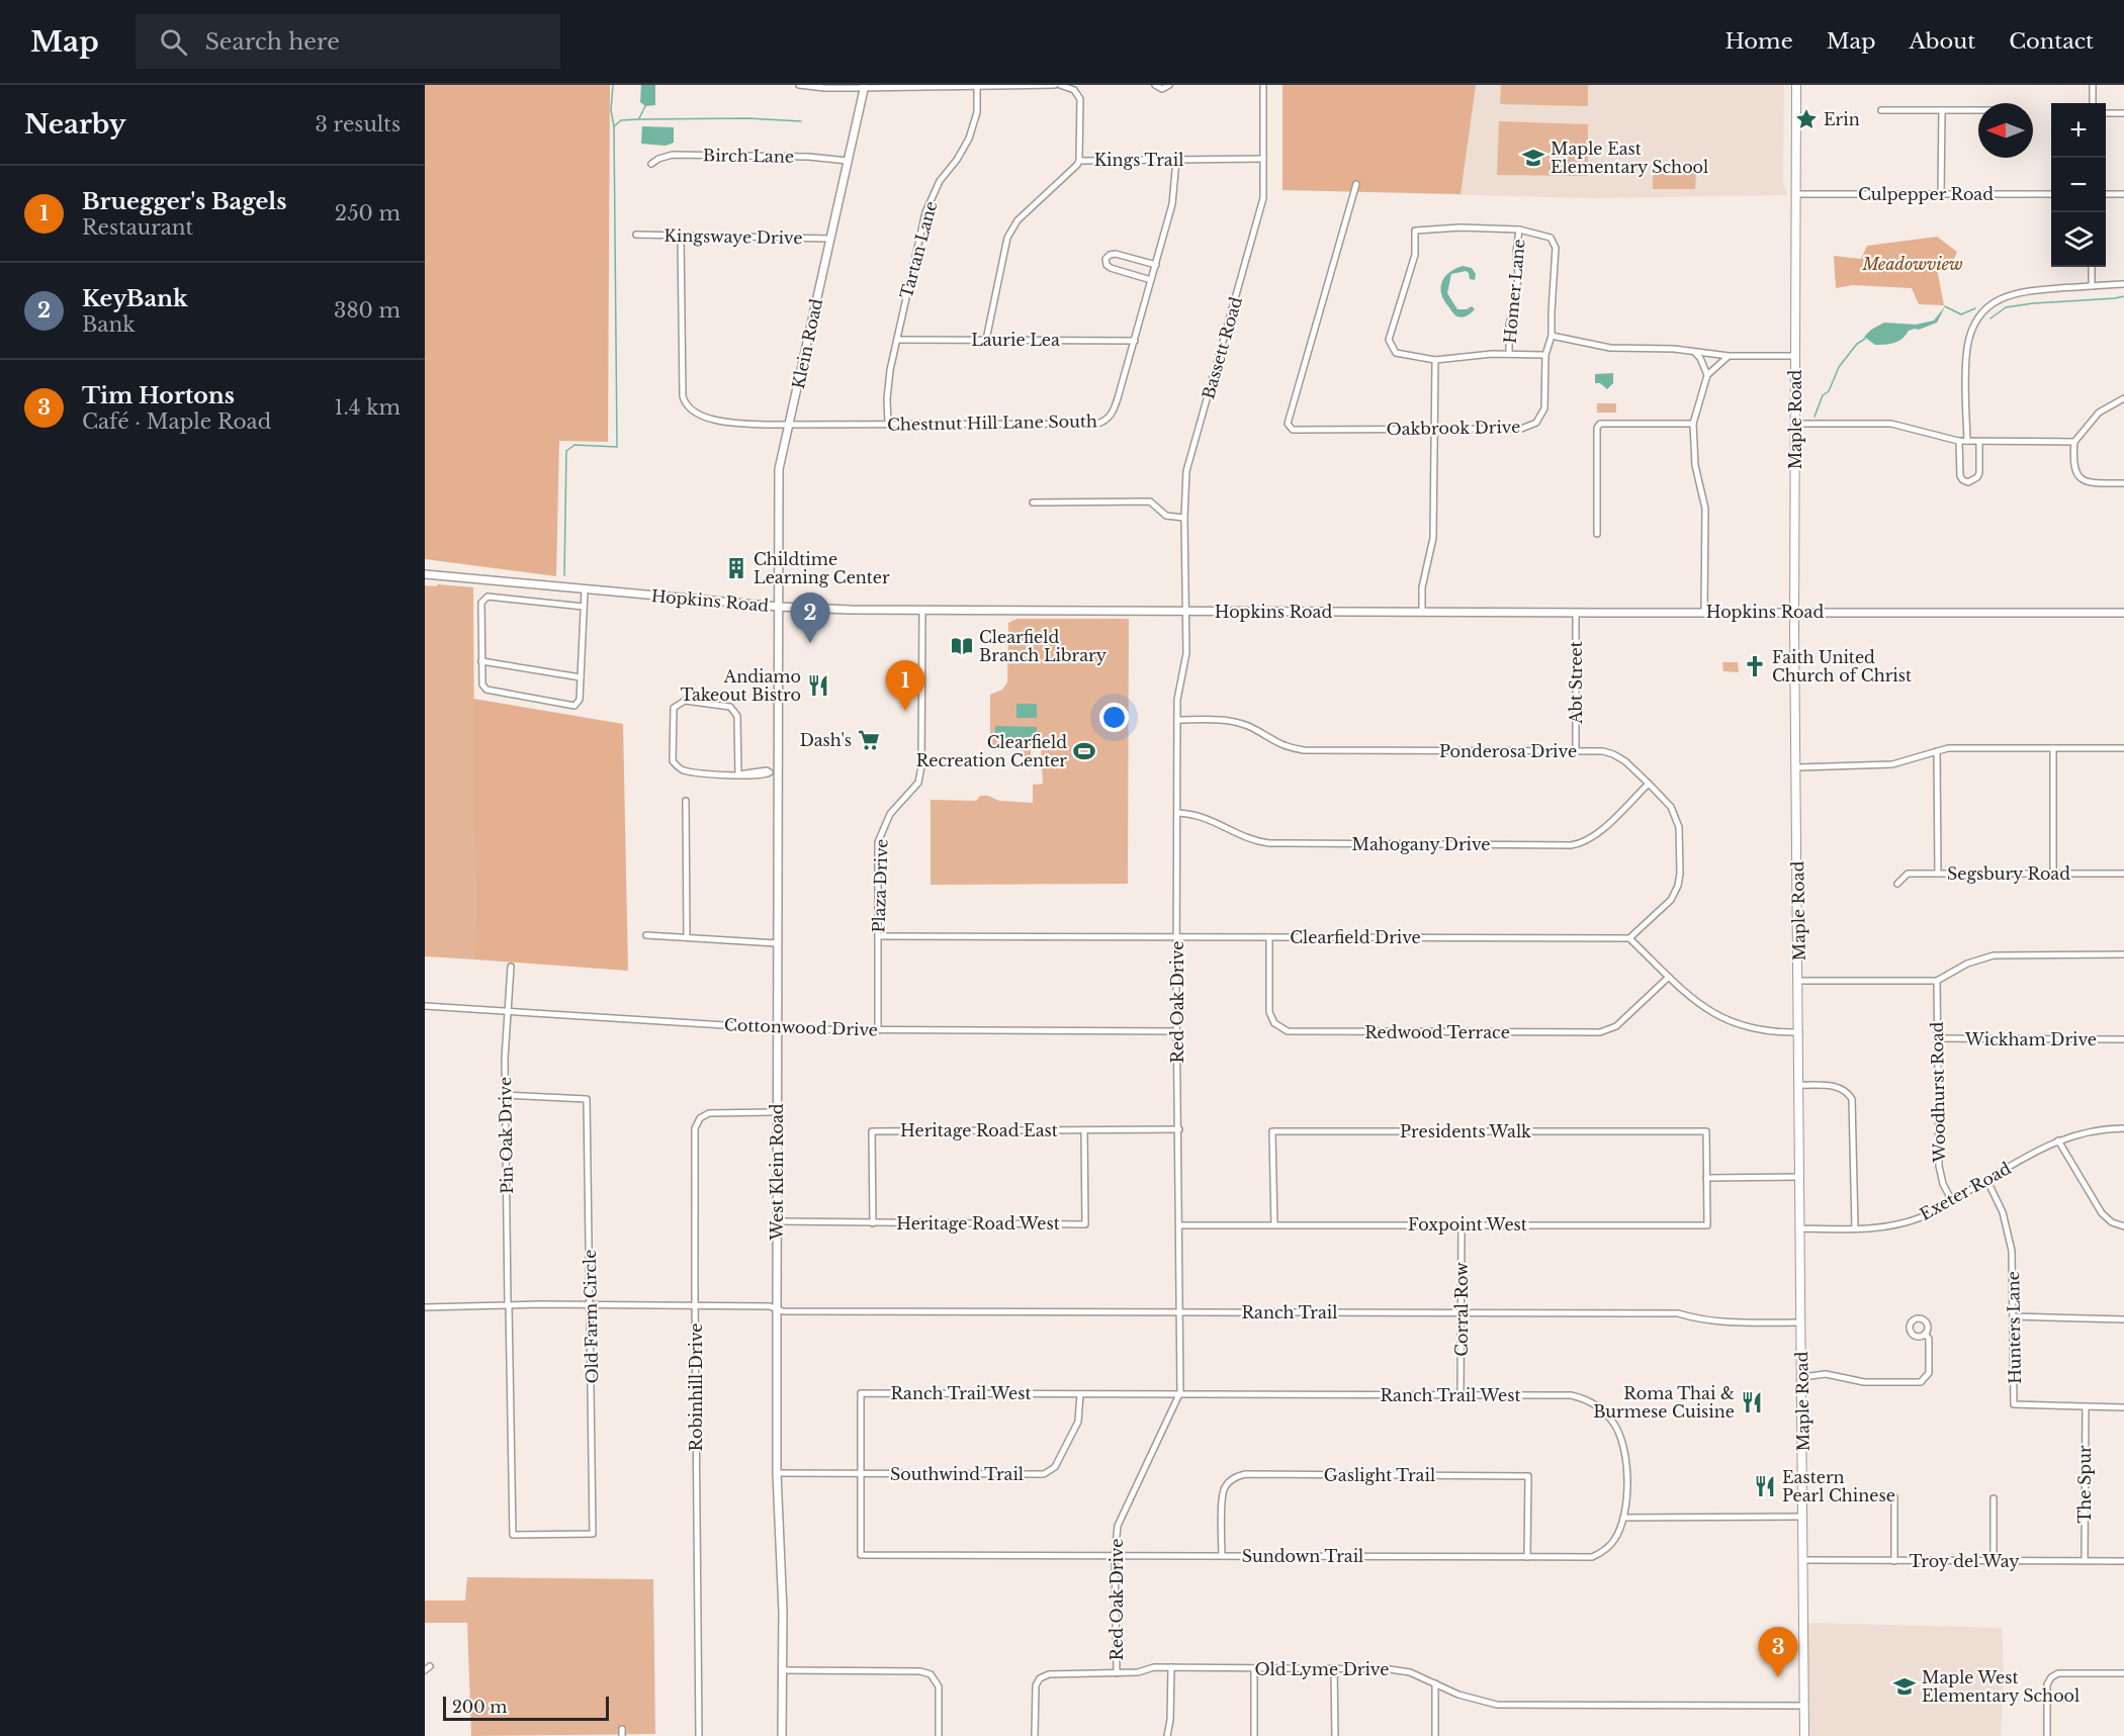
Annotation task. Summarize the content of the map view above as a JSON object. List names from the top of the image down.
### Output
{
  "streets": {
    "main road": ["Maple Road"],
    "street": [
      "Birch Lane",
      "Kings Trail",
      "Culpepper Road",
      "Kingswaye Drive",
      "Tartan Lane",
      "Homer Lane",
      "Laurie Lea",
      "Klein Road",
      "Bassett Road",
      "Chestnut Hill Lane South",
      "Oakbrook Drive",
      "Hopkins Road",
      "Abt Street",
      "Ponderosa Drive",
      "Mahogany Drive",
      "Segsbury Road",
      "Plaza Drive",
      "Clearfield Drive",
      "Red Oak Drive",
      "Cottonwood Drive",
      "Redwood Terrace",
      "Wickham Drive",
      "Woodhurst Road",
      "Heritage Road East",
      "Presidents Walk",
      "Pin Oak Drive",
      "West Klein Road",
      "Exeter Road",
      "Heritage Road West",
      "Foxpoint West",
      "Corral Row",
      "Ranch Trail",
      "Old Farm Circle",
      "Hunters Lane",
      "Robinhill Drive",
      "Ranch Trail West",
      "Southwind Trail",
      "Gaslight Trail",
      "The Spur",
      "Sundown Trail",
      "Troy del Way",
      "Old Lyme Drive"
    ]
  },
  "crossings": [
    ["Birch Lane", "Klein Road"],
    ["Kings Trail", "Laurie Lea"],
    ["Kings Trail", "Bassett Road"],
    ["Kings Trail", "Chestnut Hill Lane South"],
    ["Culpepper Road", "Maple Road"],
    ["Kingswaye Drive", "Klein Road"],
    ["Kingswaye Drive", "Chestnut Hill Lane South"],
    ["Tartan Lane", "Laurie Lea"],
    ["Tartan Lane", "Chestnut Hill Lane South"],
    ["Homer Lane", "Oakbrook Drive"],
    ["Laurie Lea", "Chestnut Hill Lane South"],
    ["Klein Road", "Chestnut Hill Lane South"],
    ["Klein Road", "Hopkins Road"],
    ["Klein Road", "West Klein Road"],
    ["Bassett Road", "Hopkins Road"],
    ["Bassett Road", "Red Oak Drive"],
    ["Maple Road", "Hopkins Road"],
    ["Maple Road", "Exeter Road"],
    ["Maple Road", "Ranch Trail"],
    ["Maple Road", "Troy del Way"],
    ["Maple Road", "Old Lyme Drive"],
    ["Hopkins Road", "Abt Street"],
    ["Hopkins Road", "Plaza Drive"],
    ["Hopkins Road", "Red Oak Drive"],
    ["Hopkins Road", "West Klein Road"],
    ["Abt Street", "Ponderosa Drive"],
    ["Ponderosa Drive", "Mahogany Drive"],
    ["Ponderosa Drive", "Clearfield Drive"],
    ["Ponderosa Drive", "Red Oak Drive"],
    ["Mahogany Drive", "Red Oak Drive"],
    ["Plaza Drive", "Clearfield Drive"],
    ["Plaza Drive", "Cottonwood Drive"],
    ["Clearfield Drive", "Red Oak Drive"],
    ["Clearfield Drive", "Redwood Terrace"],
    ["Red Oak Drive", "Cottonwood Drive"],
    ["Red Oak Drive", "Heritage Road East"],
    ["Red Oak Drive", "Foxpoint West"],
    ["Red Oak Drive", "Ranch Trail"],
    ["Red Oak Drive", "Ranch Trail West"],
    ["Red Oak Drive", "Sundown Trail"],
    ["Red Oak Drive", "Old Lyme Drive"],
    ["Cottonwood Drive", "Pin Oak Drive"],
    ["Cottonwood Drive", "West Klein Road"],
    ["Wickham Drive", "Woodhurst Road"],
    ["Woodhurst Road", "Exeter Road"],
    ["Heritage Road East", "Heritage Road West"],
    ["Presidents Walk", "Foxpoint West"],
    ["Pin Oak Drive", "Ranch Trail"],
    ["Pin Oak Drive", "Old Farm Circle"],
    ["West Klein Road", "Heritage Road West"],
    ["West Klein Road", "Ranch Trail"],
    ["West Klein Road", "Robinhill Drive"],
    ["West Klein Road", "Southwind Trail"],
    ["Exeter Road", "Hunters Lane"],
    ["Foxpoint West", "Corral Row"],
    ["Corral Row", "Ranch Trail"],
    ["Corral Row", "Ranch Trail West"],
    ["Ranch Trail", "Old Farm Circle"],
    ["Ranch Trail", "Robinhill Drive"],
    ["Hunters Lane", "The Spur"],
    ["Ranch Trail West", "Southwind Trail"],
    ["Ranch Trail West", "Sundown Trail"],
    ["Southwind Trail", "Sundown Trail"],
    ["Gaslight Trail", "Sundown Trail"],
    ["The Spur", "Troy del Way"]
  ],
  "parks": ["Meadowview"],
  "places": {
    "place": ["Erin"],
    "school or university": ["Maple East Elementary School", "Maple West Elementary School"],
    "building": ["Childtime Learning Center"],
    "library": ["Clearfield Branch Library"],
    "church": ["Faith United Church of Christ"],
    "restaurant": ["Andiamo Takeout Bistro", "Roma Thai & Burmese Cuisine", "Eastern Pearl Chinese"],
    "supermarket": ["Dash's"],
    "sports": ["Clearfield Recreation Center"]
  },
  "scale_bar": "200 m",
  "north": "left",
  "page": {
    "header": "Map",
    "search": "Search here",
    "nav": [
      "Home",
      "Map",
      "About",
      "Contact"
    ],
    "heading": ["Nearby", "3 results"],
    "map_buttons": ["+", "−"],
    "list": [
      {
        "mark": "1",
        "name": "Bruegger's Bagels",
        "note": "Restaurant",
        "value": "250 m"
      },
      {
        "mark": "2",
        "name": "KeyBank",
        "note": "Bank",
        "value": "380 m"
      },
      {
        "mark": "3",
        "name": "Tim Hortons",
        "note": "Café · Maple Road",
        "value": "1.4 km"
      }
    ],
    "pins": ["2", "1", "3"],
    "scale": "200 m"
  }
}
